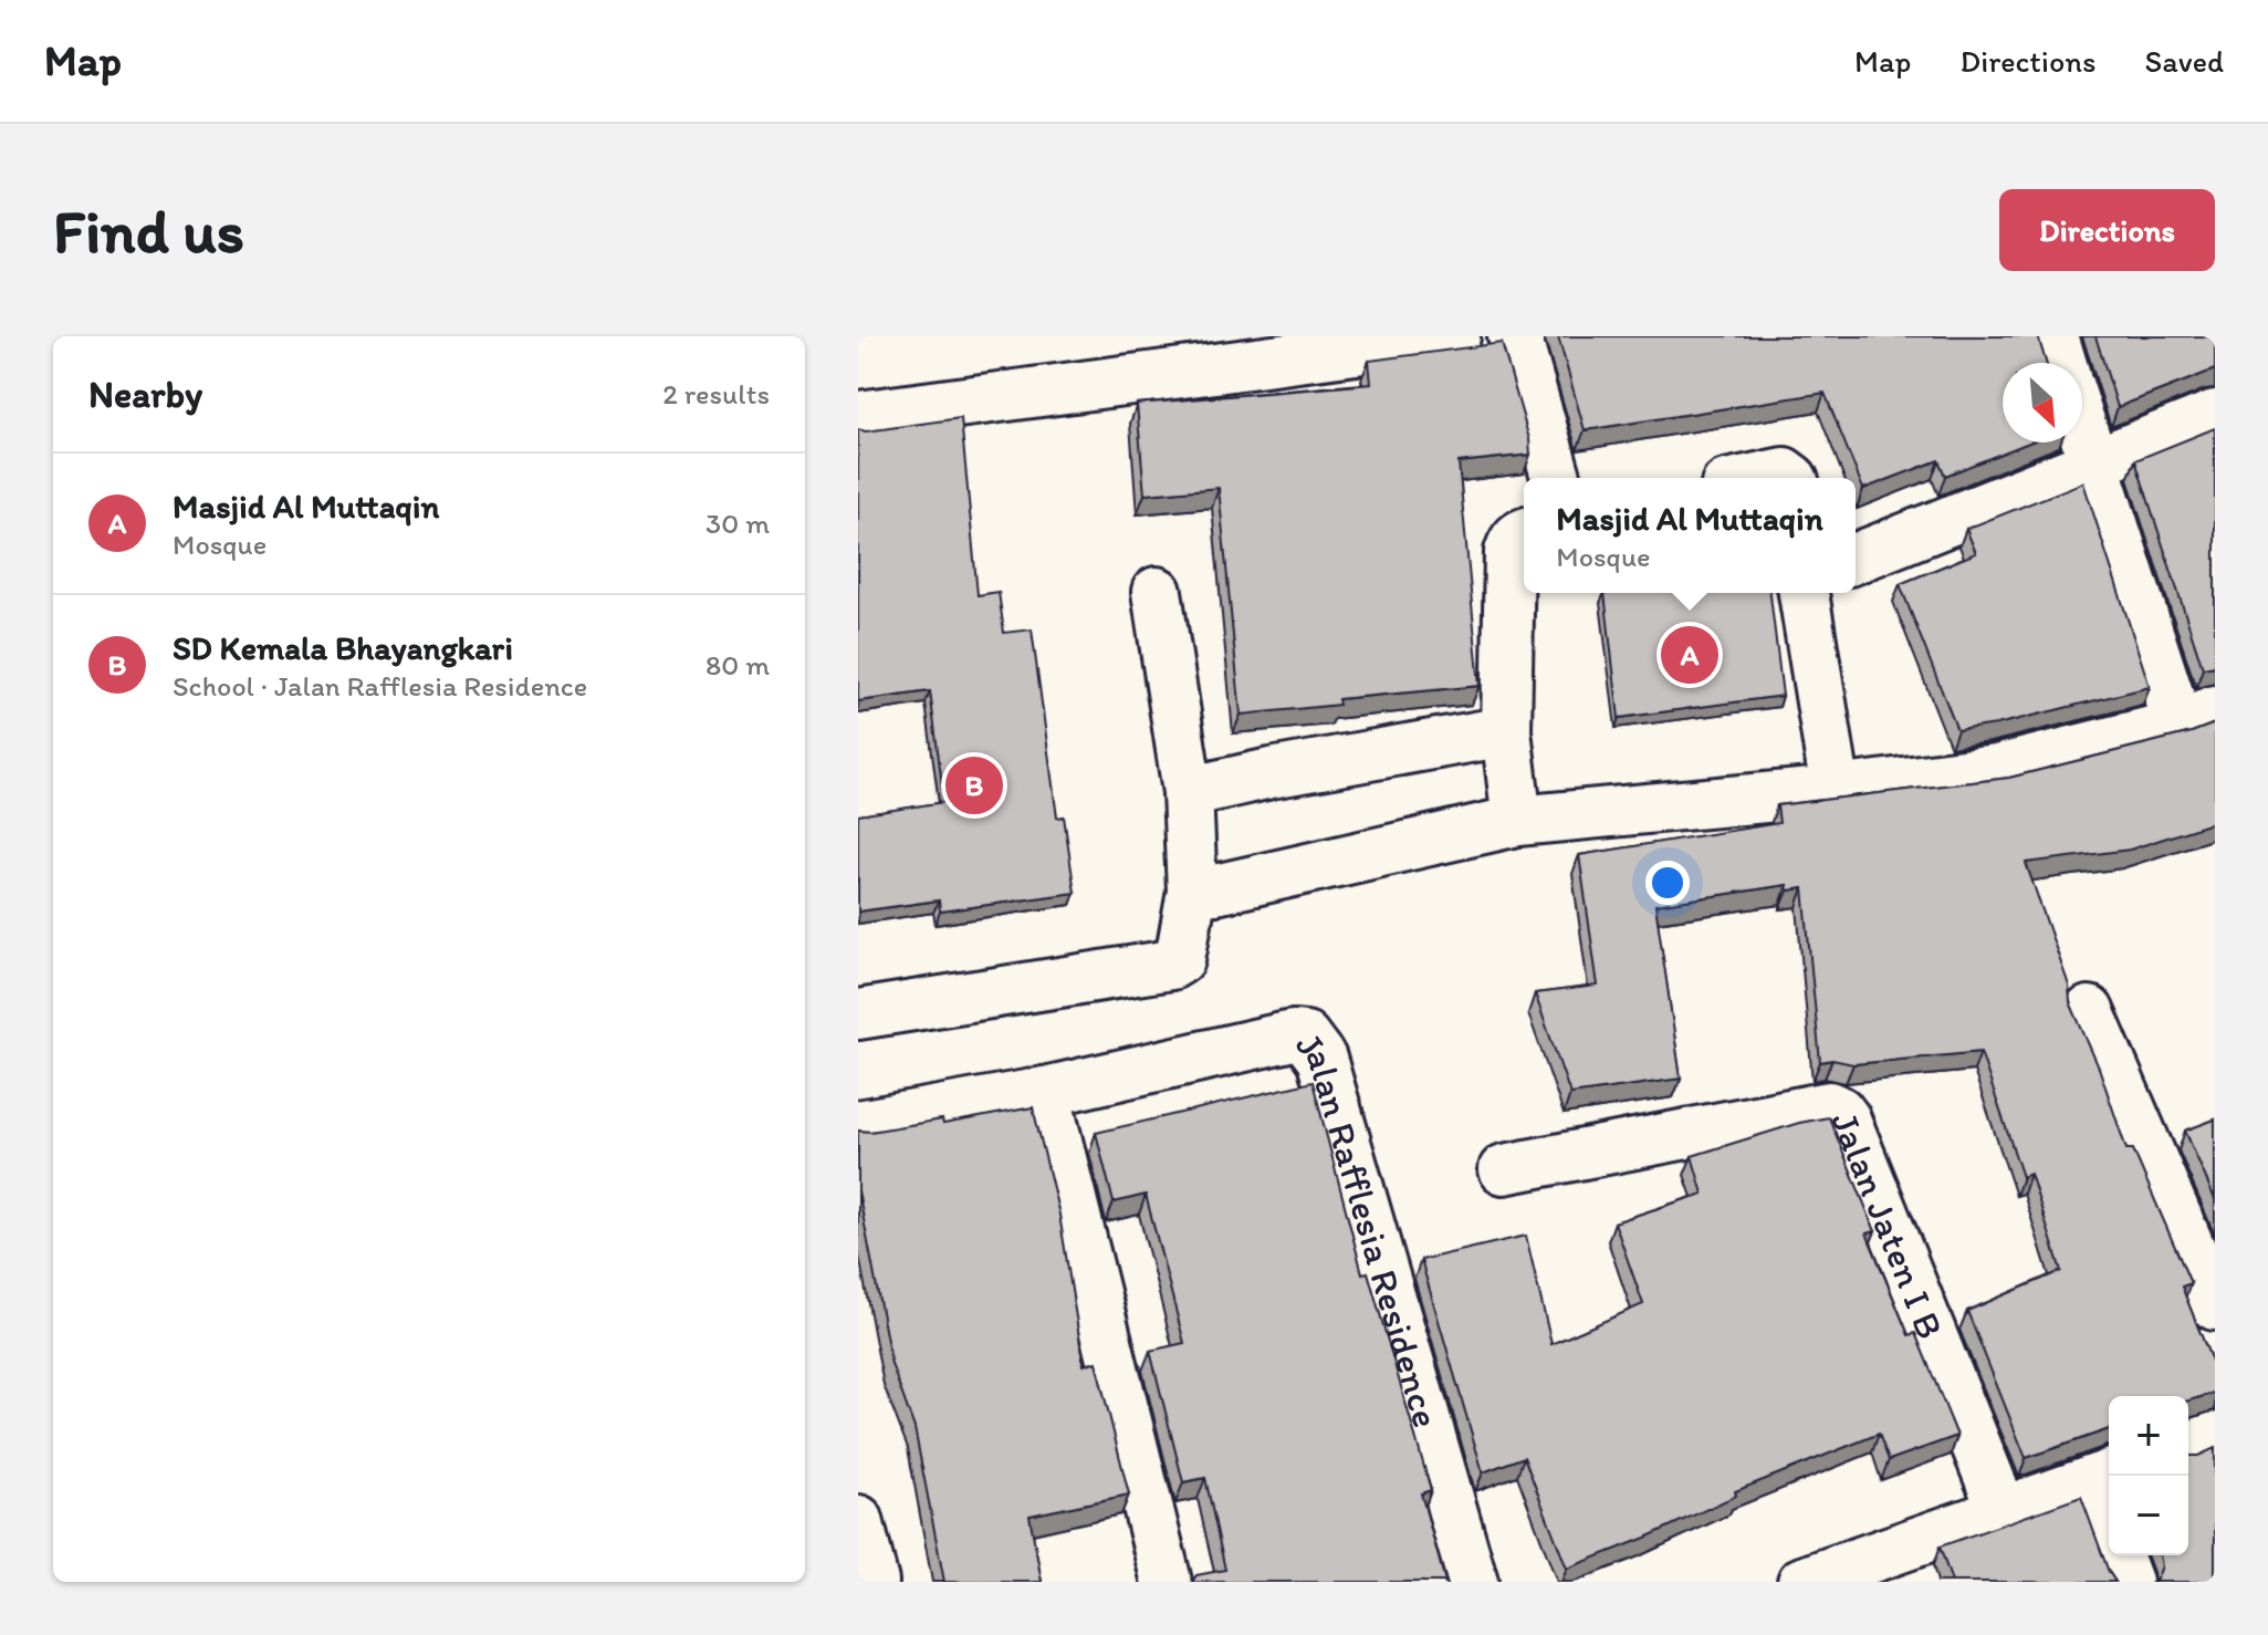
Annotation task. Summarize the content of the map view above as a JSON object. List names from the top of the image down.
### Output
{
  "streets": {
    "street": ["Jalan Jaten I B", "Jalan Rafflesia Residence"]
  },
  "north": "bottom right",
  "page": {
    "header": "Map",
    "nav": ["Map", "Directions", "Saved"],
    "buttons": "Directions",
    "title": "Find us",
    "heading": ["Nearby", "2 results"],
    "list": [
      {
        "mark": "A",
        "name": "Masjid Al Muttaqin",
        "note": "Mosque",
        "value": "30 m"
      },
      {
        "mark": "B",
        "name": "SD Kemala Bhayangkari",
        "note": "School · Jalan Rafflesia Residence",
        "value": "80 m"
      }
    ],
    "popup": ["Masjid Al Muttaqin", "Mosque"],
    "pins": ["A", "B"],
    "map_buttons": ["+", "−"]
  }
}
